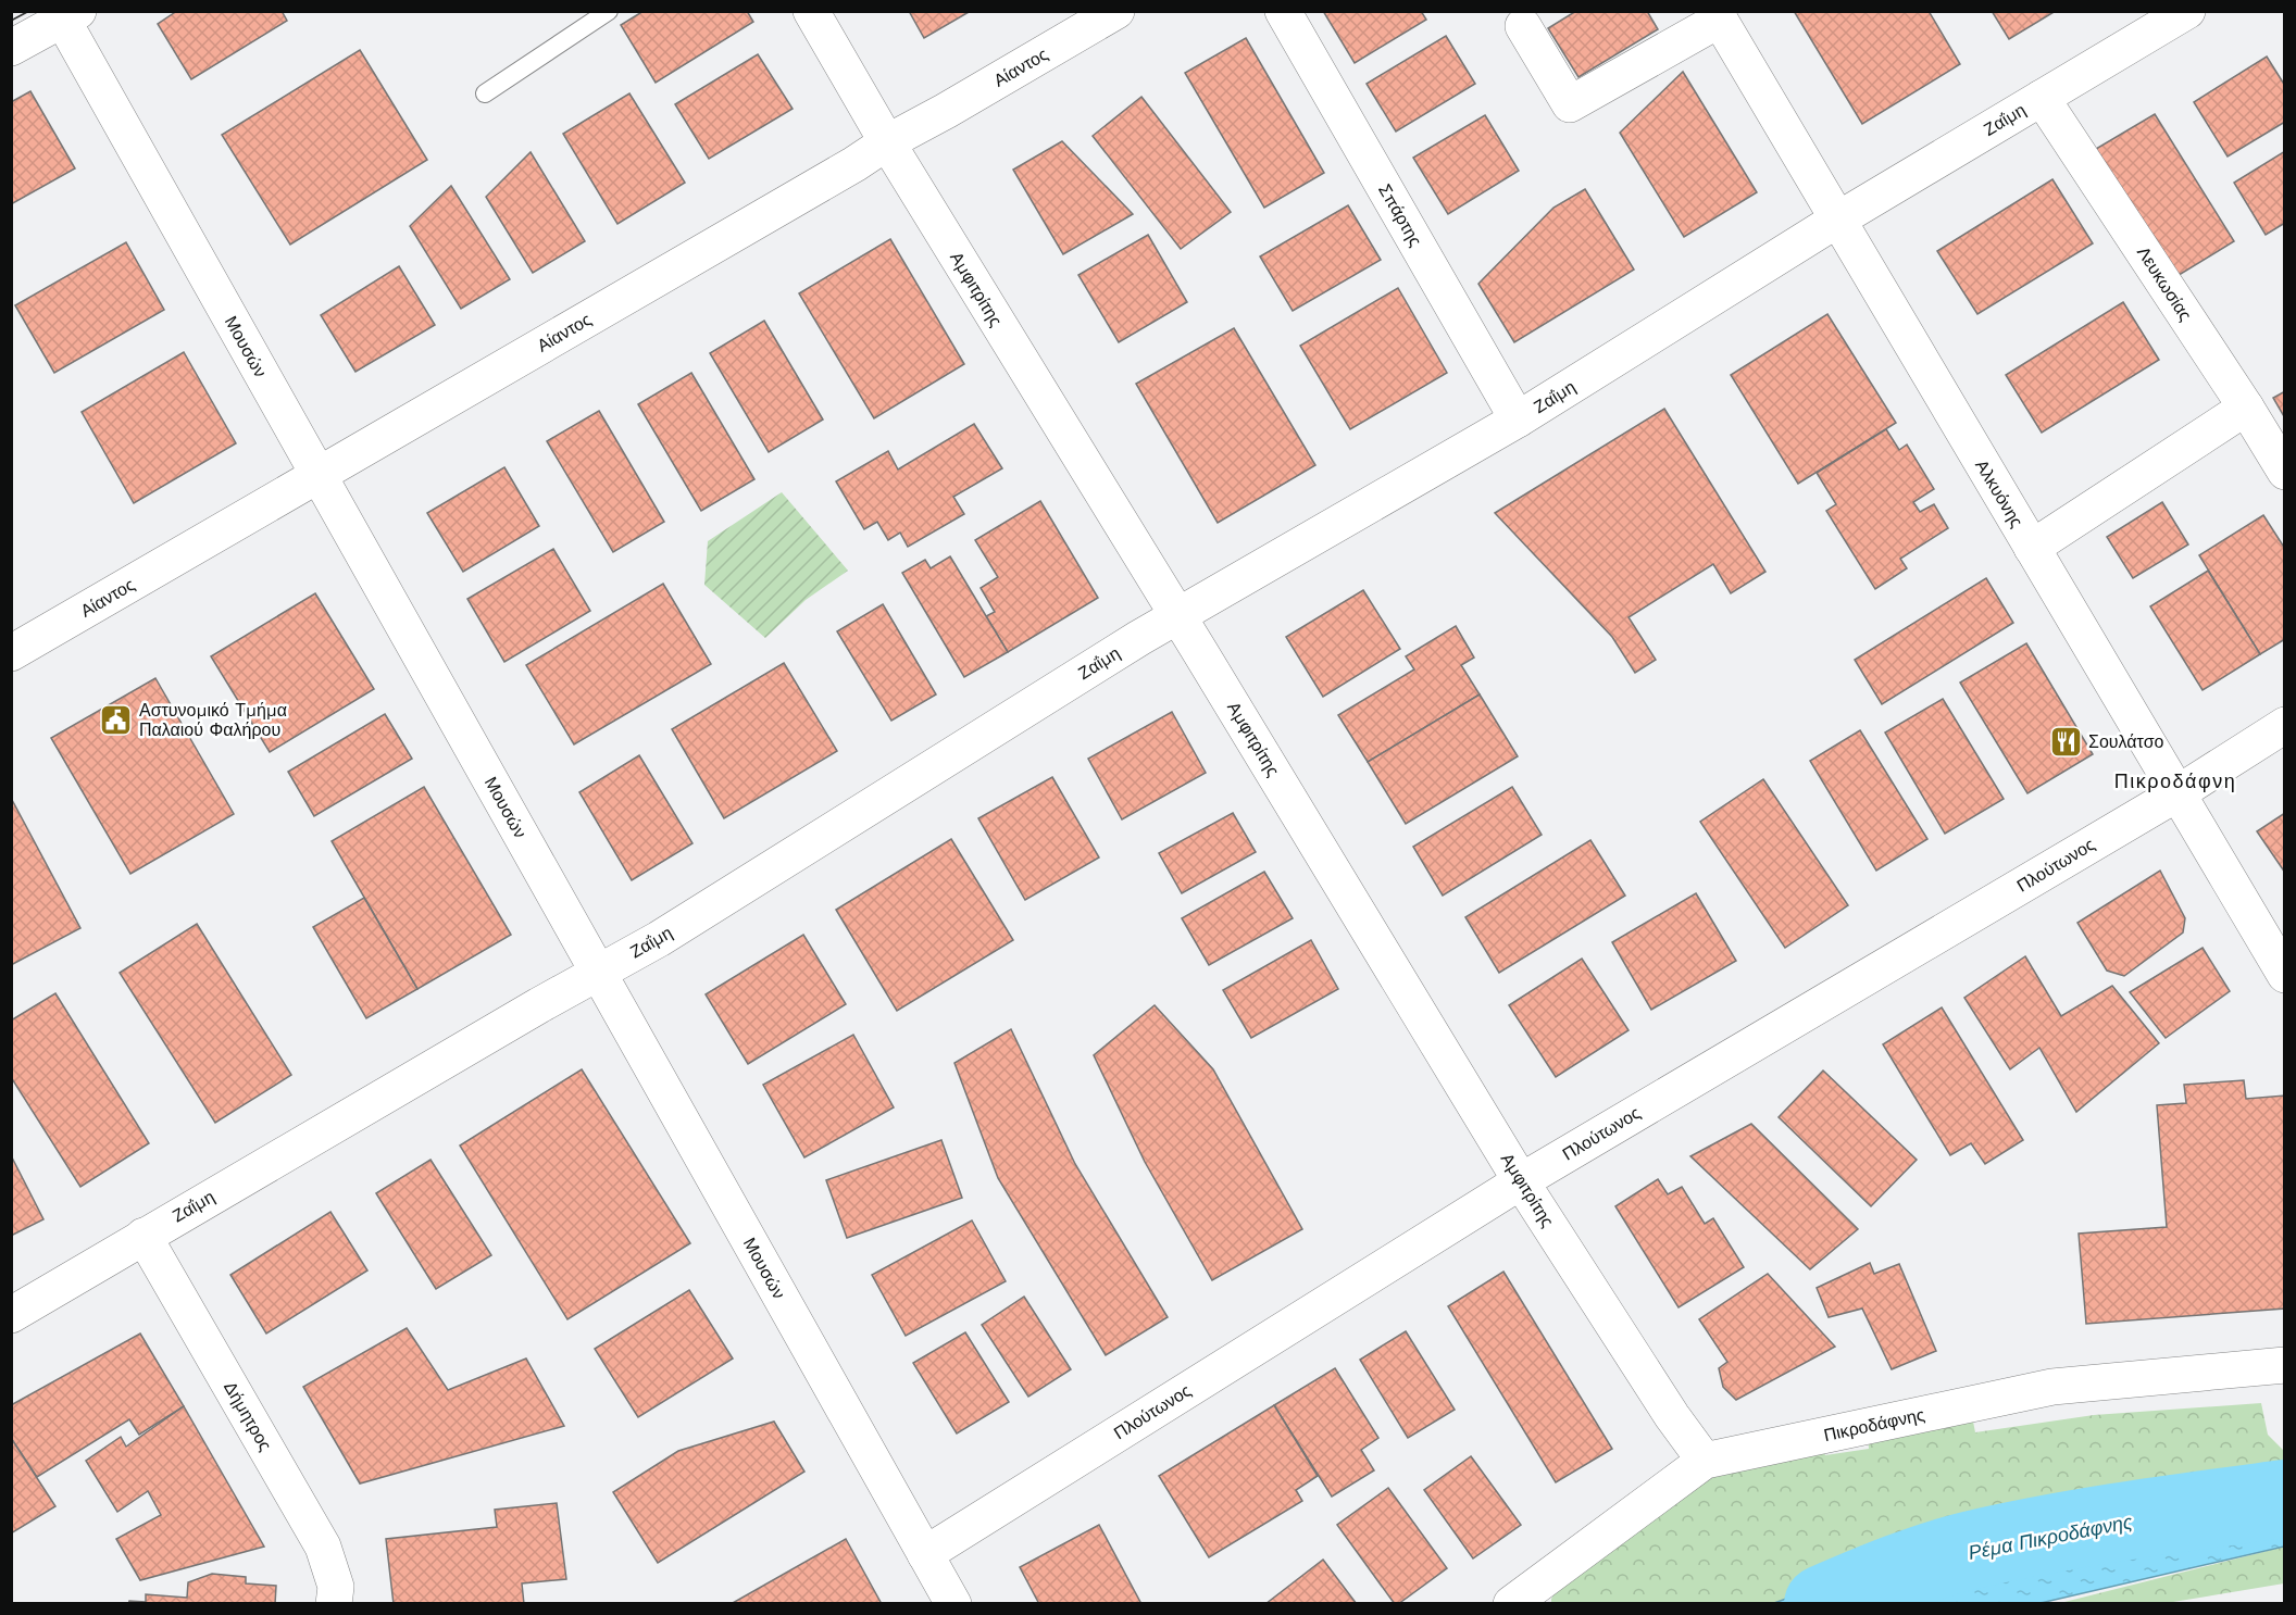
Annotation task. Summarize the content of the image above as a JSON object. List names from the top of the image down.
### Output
{
  "streets": {
    "street": [
      "Αίαντος",
      "Ζαΐμη",
      "Σπάρτης",
      "Λευκωσίας",
      "Αμφιτρίτης",
      "Μουσών",
      "Αλκυόνης",
      "Πλούτωνος",
      "Δήμητρος",
      "Πικροδάφνης"
    ]
  },
  "crossings": [
    ["Αίαντος", "Αμφιτρίτης"],
    ["Αίαντος", "Μουσών"],
    ["Ζαΐμη", "Σπάρτης"],
    ["Ζαΐμη", "Λευκωσίας"],
    ["Ζαΐμη", "Αμφιτρίτης"],
    ["Ζαΐμη", "Μουσών"],
    ["Ζαΐμη", "Αλκυόνης"],
    ["Ζαΐμη", "Δήμητρος"],
    ["Αμφιτρίτης", "Πλούτωνος"],
    ["Αμφιτρίτης", "Πικροδάφνης"],
    ["Μουσών", "Πλούτωνος"],
    ["Αλκυόνης", "Πλούτωνος"]
  ],
  "districts": ["Πικροδάφνη"],
  "water": ["Ρέμα Πικροδάφνης"],
  "places": {
    "public building": ["Αστυνομικό Τμήμα Παλαιού Φαλήρου"],
    "restaurant": ["Σουλάτσο"]
  }
}
